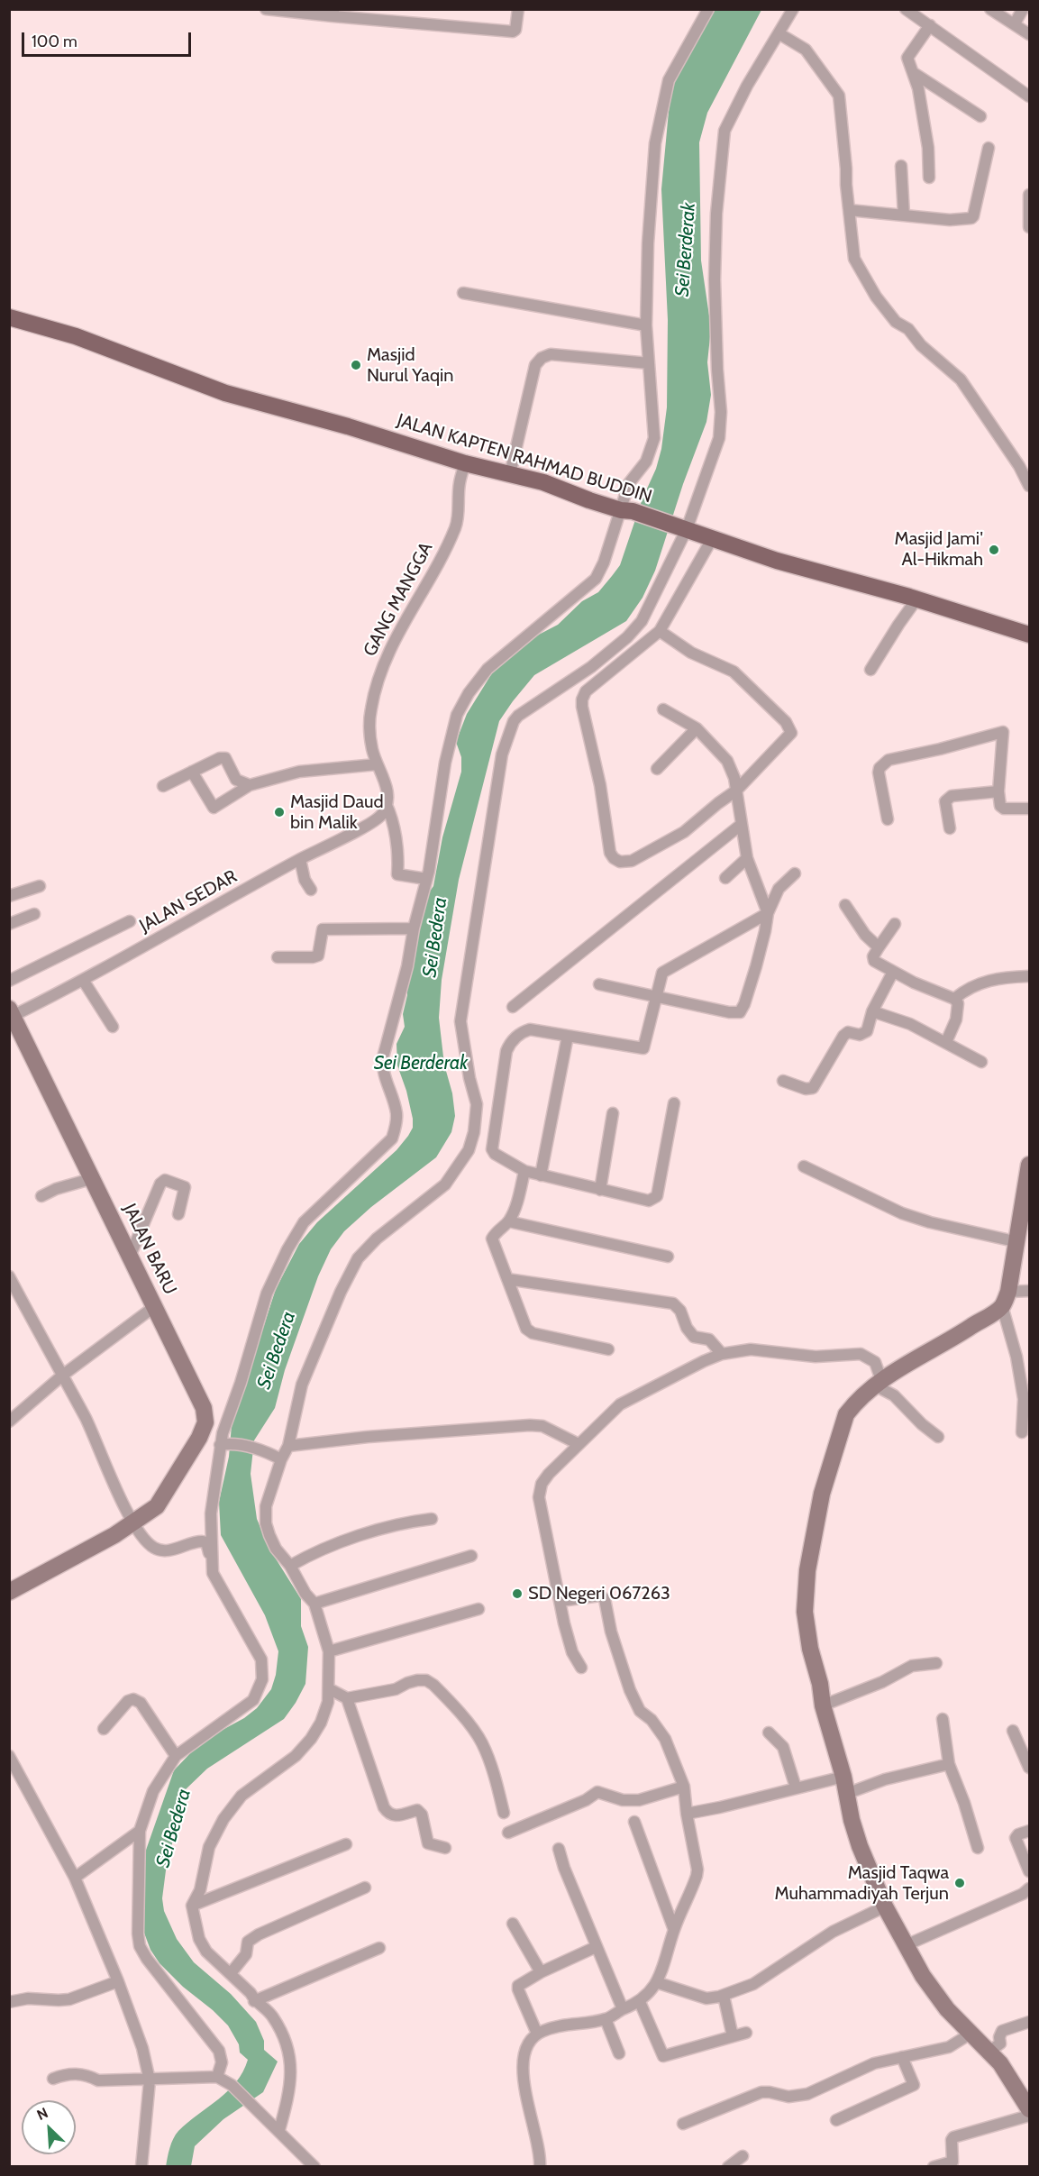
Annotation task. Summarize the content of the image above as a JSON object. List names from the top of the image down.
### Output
{
  "streets": {
    "main road": ["JALAN KAPTEN RAHMAD BUDDIN"],
    "street": ["GANG MANGGA", "JALAN SEDAR", "JALAN BARU"]
  },
  "crossings": [
    ["JALAN KAPTEN RAHMAD BUDDIN", "GANG MANGGA"],
    ["GANG MANGGA", "JALAN SEDAR"],
    ["JALAN SEDAR", "JALAN BARU"]
  ],
  "water": ["Sei Berderak", "Sei Bedera"],
  "places": [
    "Masjid Nurul Yaqin",
    "Masjid Jami' Al-Hikmah",
    "Masjid Daud bin Malik",
    "SD Negeri 067263",
    "Masjid Taqwa Muhammadiyah Terjun"
  ],
  "scale_bar": "100 m",
  "north": "top left"
}
